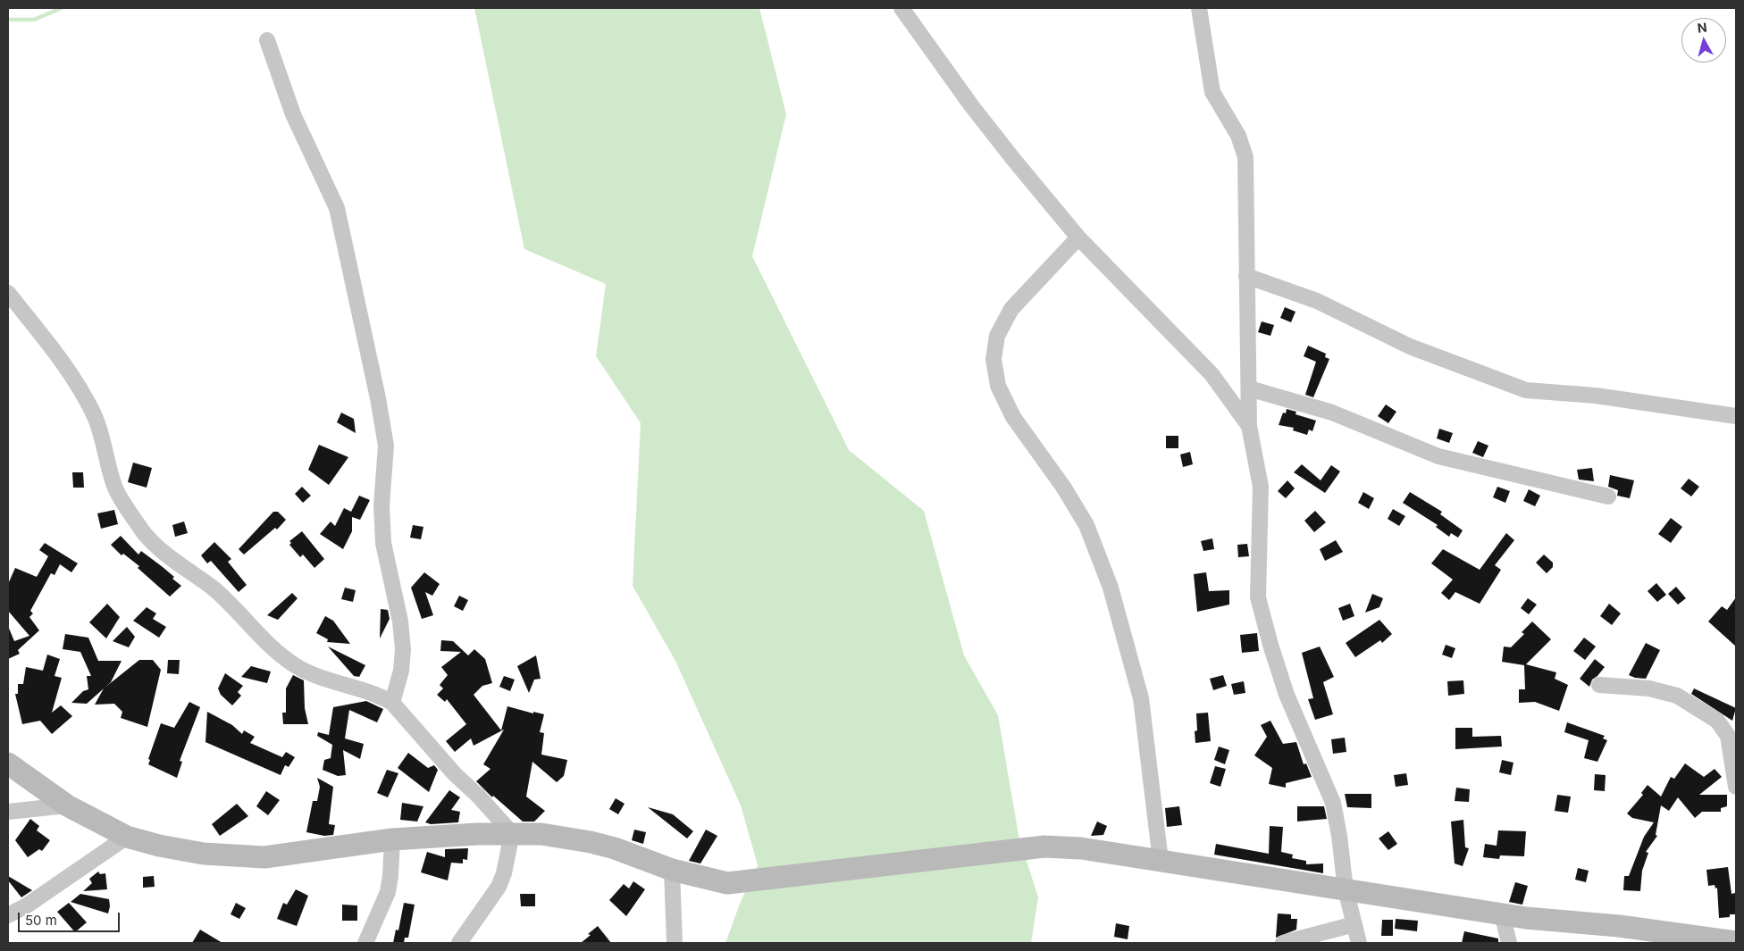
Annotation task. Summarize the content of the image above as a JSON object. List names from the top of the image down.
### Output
{
  "scale_bar": "50 m",
  "north": "top"
}
